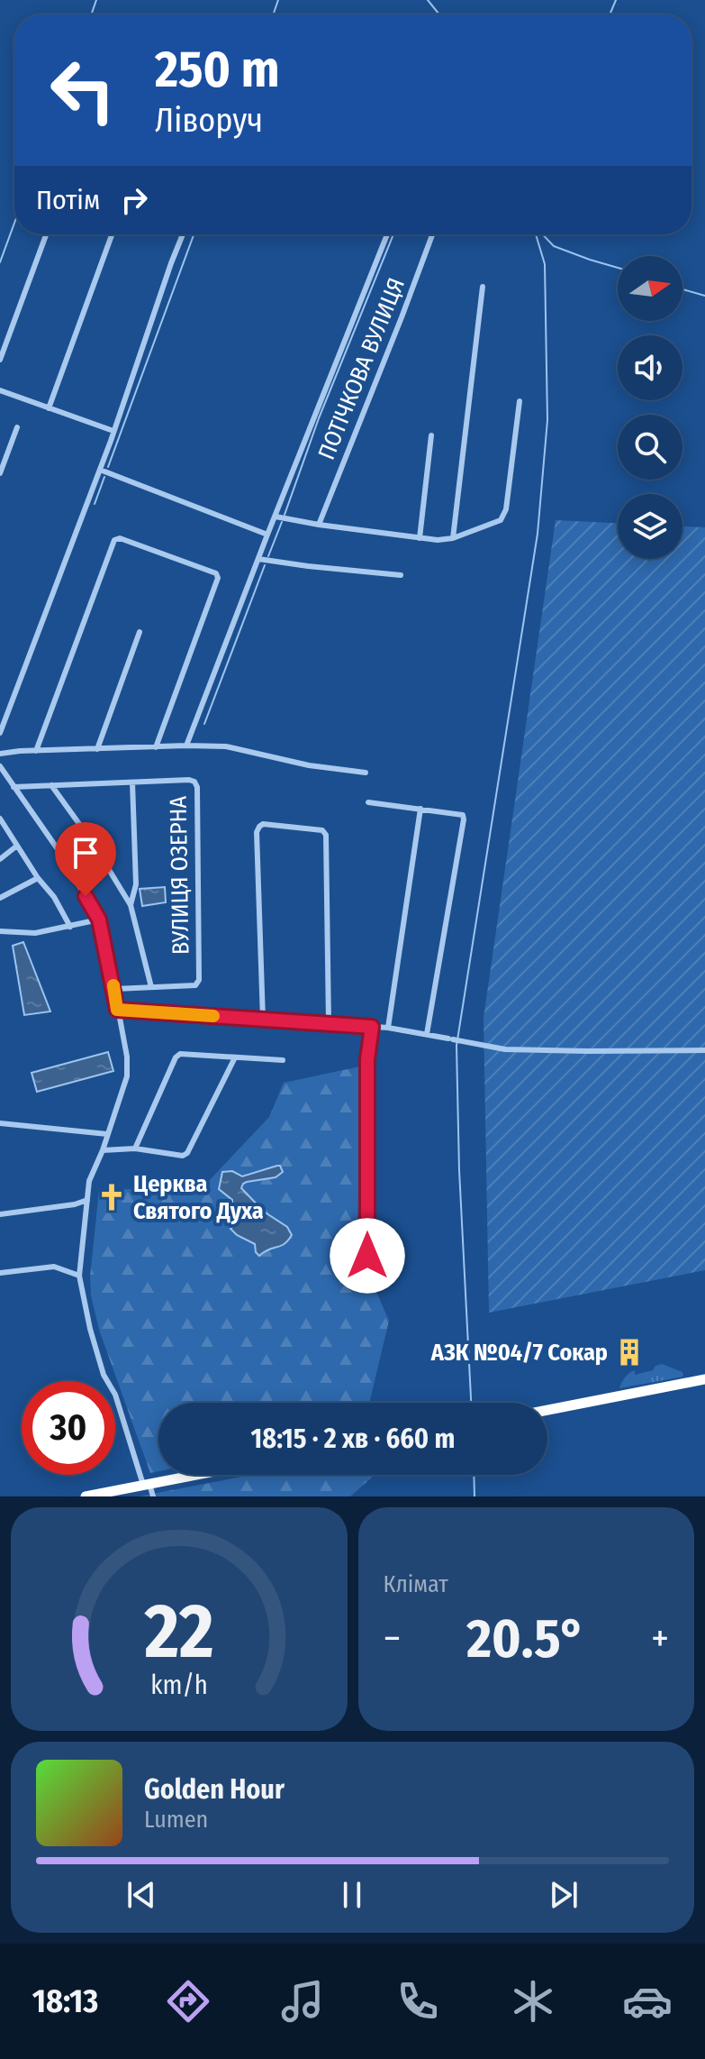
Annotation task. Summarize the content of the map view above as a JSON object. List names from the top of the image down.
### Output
{
  "streets": {
    "street": ["ПОТІЧКОВА ВУЛИЦЯ", "ВУЛИЦЯ ОЗЕРНА"]
  },
  "places": {
    "church": ["Церква Святого Духа"],
    "building": ["АЗК №04/7 Сокар"]
  },
  "north": "right",
  "page": {
    "turn": ["250 m", "Ліворуч"],
    "then": "Потім",
    "limit": "30",
    "trip": "18:15 · 2 хв · 660 m",
    "tile": "Клімат",
    "heat": ["−", "20.5°", "+"],
    "song": ["Golden Hour", "Lumen"],
    "tabs": "18:13",
    "gauge": ["22", "km/h"]
  }
}
